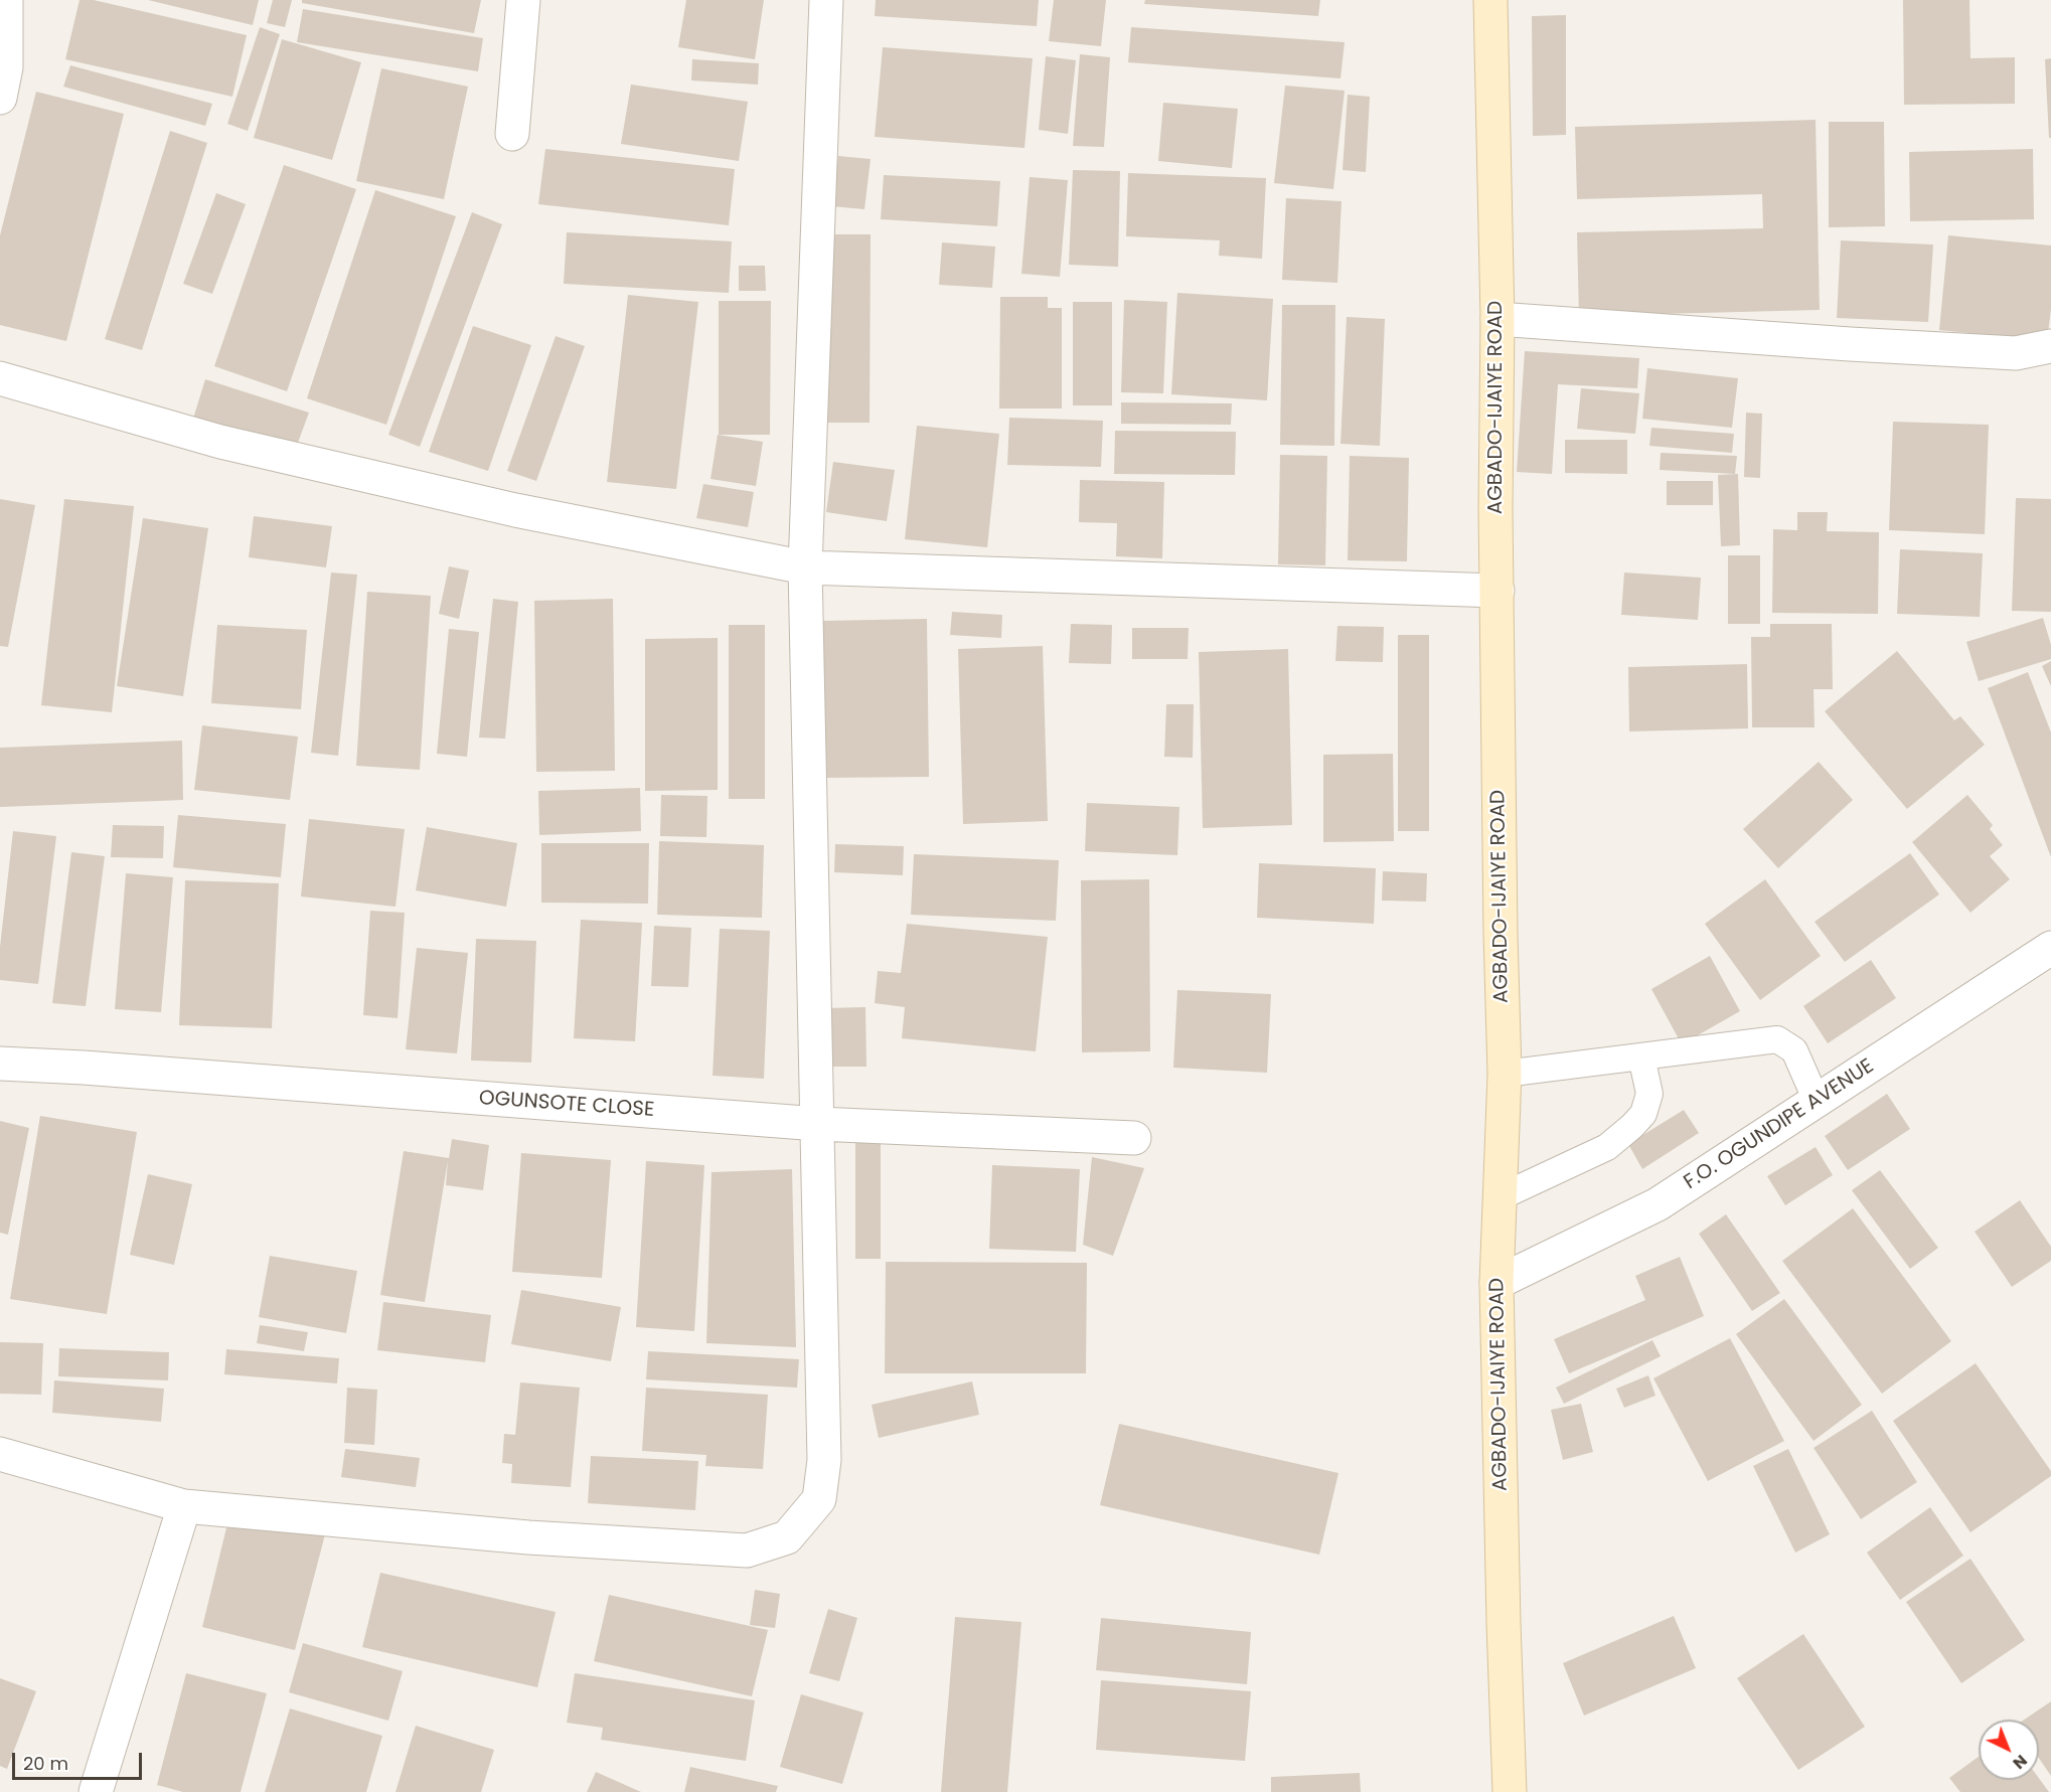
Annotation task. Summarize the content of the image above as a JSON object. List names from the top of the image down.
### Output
{
  "streets": {
    "street": ["AGBADO-IJAIYE ROAD", "OGUNSOTE CLOSE", "F.O. OGUNDIPE AVENUE"]
  },
  "crossings": [
    ["AGBADO-IJAIYE ROAD", "F.O. OGUNDIPE AVENUE"]
  ],
  "scale_bar": "20 m",
  "north": "bottom right"
}
